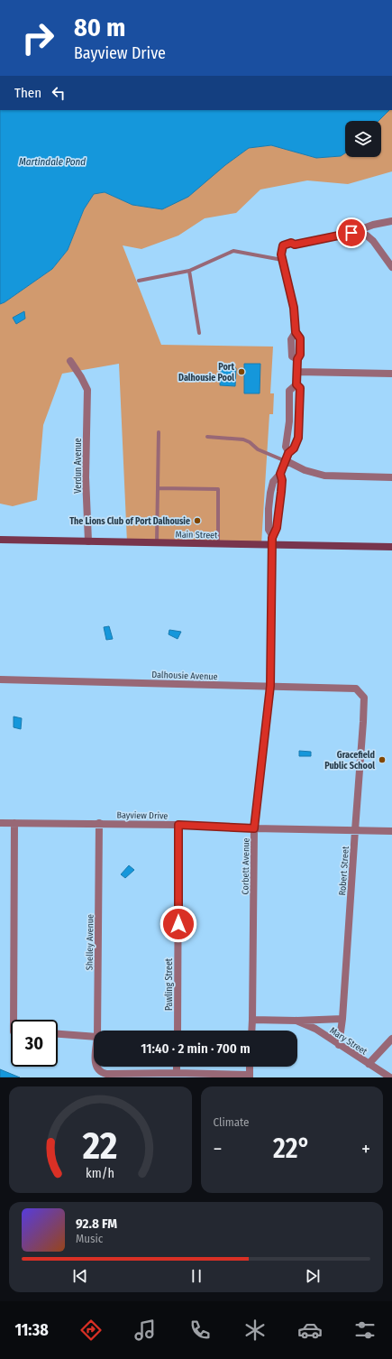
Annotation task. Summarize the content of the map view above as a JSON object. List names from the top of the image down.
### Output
{
  "streets": {
    "main road": ["Main Street"],
    "street": [
      "Verdun Avenue",
      "Dalhousie Avenue",
      "Bayview Drive",
      "Corbett Avenue",
      "Robert Street",
      "Shelley Avenue",
      "Pawling Street",
      "Mary Street"
    ]
  },
  "crossings": [
    ["Verdun Avenue", "Main Street"],
    ["Main Street", "Corbett Avenue"],
    ["Dalhousie Avenue", "Corbett Avenue"],
    ["Dalhousie Avenue", "Robert Street"],
    ["Bayview Drive", "Corbett Avenue"],
    ["Bayview Drive", "Robert Street"],
    ["Bayview Drive", "Shelley Avenue"],
    ["Bayview Drive", "Pawling Street"],
    ["Corbett Avenue", "Mary Street"],
    ["Robert Street", "Mary Street"]
  ],
  "water": ["Martindale Pond"],
  "places": ["Port Dalhousie Pool", "The Lions Club of Port Dalhousie", "Gracefield Public School"],
  "page": {
    "turn": ["80 m", "Bayview Drive"],
    "then": "Then",
    "limit": "30",
    "trip": "11:40 · 2 min · 700 m",
    "tile": "Climate",
    "heat": ["−", "22°", "+"],
    "song": ["92.8 FM", "Music"],
    "tabs": "11:38",
    "gauge": ["22", "km/h"]
  }
}
